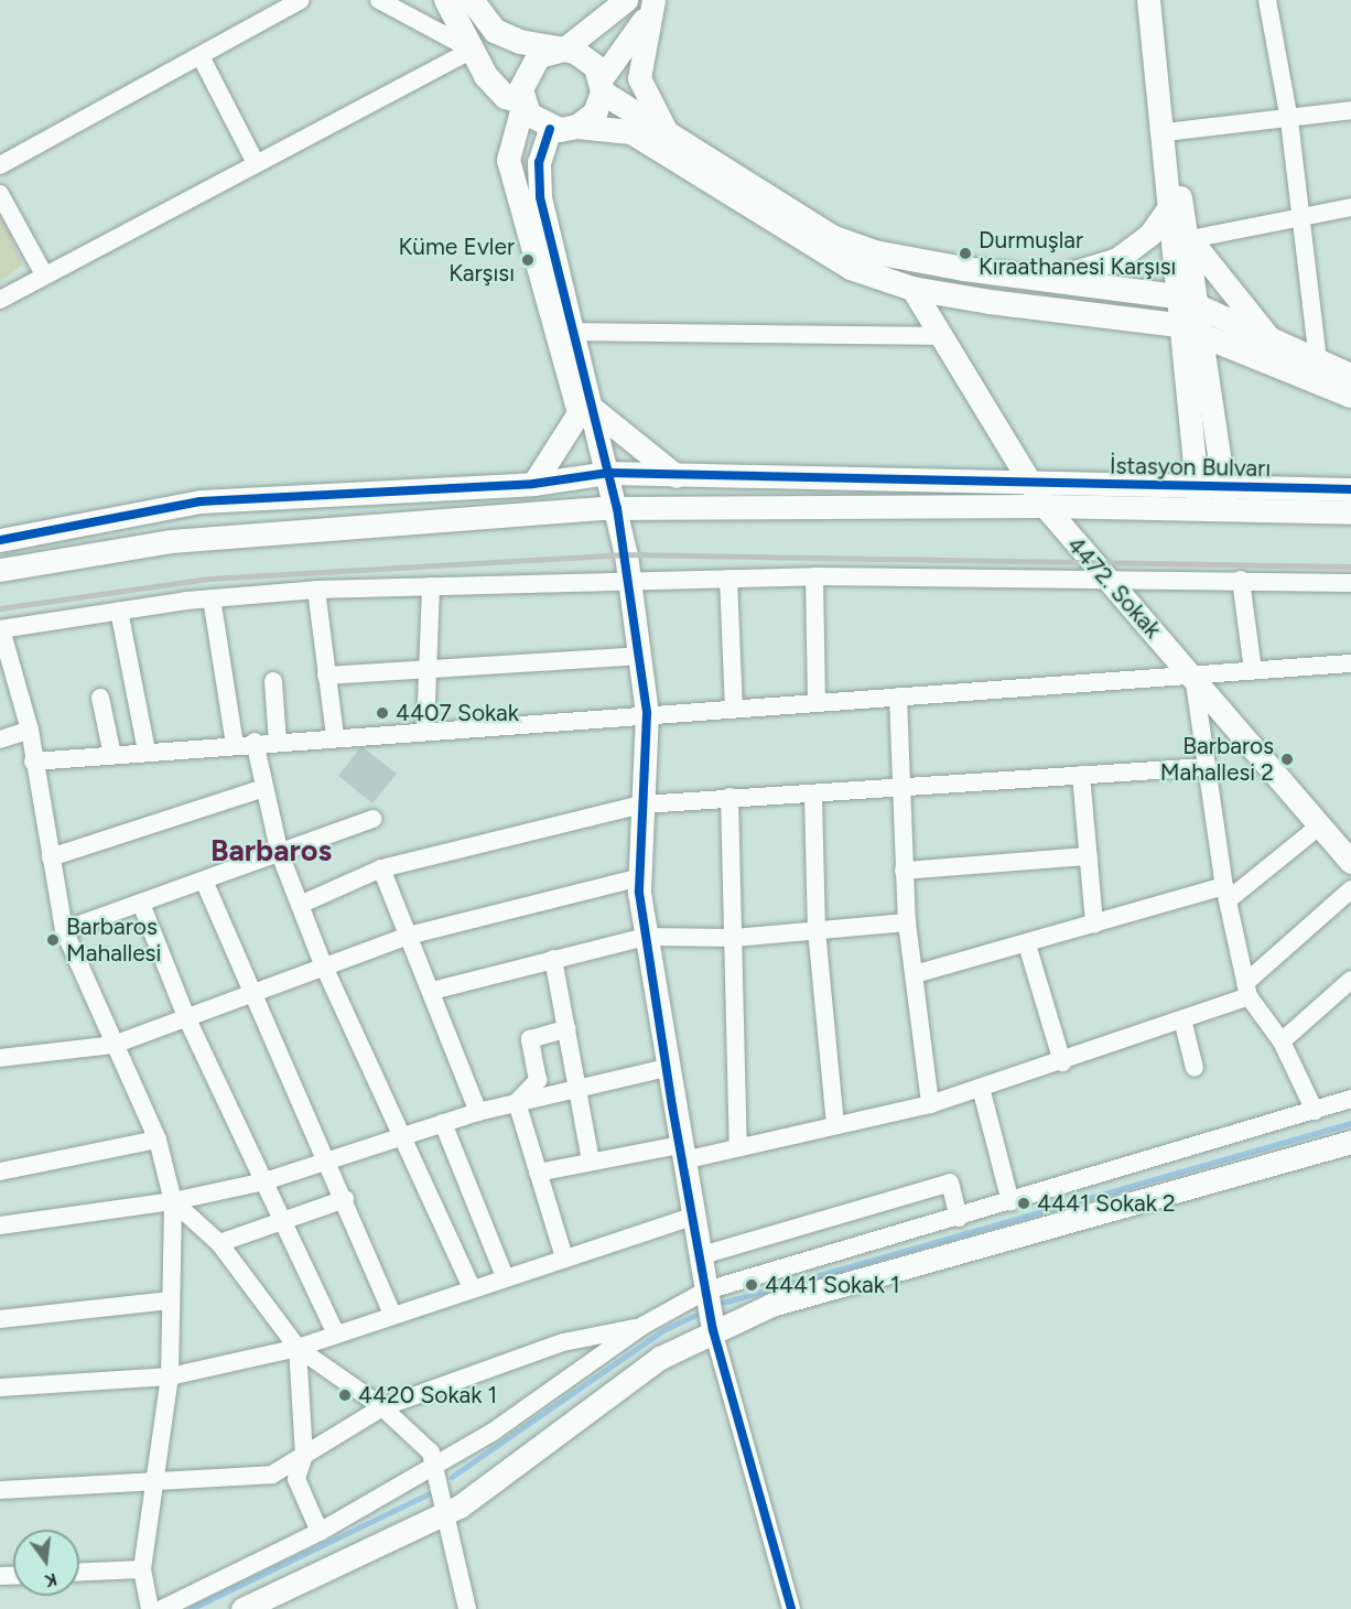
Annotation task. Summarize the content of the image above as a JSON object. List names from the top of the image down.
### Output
{
  "streets": {
    "street": ["İstasyon Bulvarı", "4472. Sokak"]
  },
  "crossings": [
    ["İstasyon Bulvarı", "4472. Sokak"]
  ],
  "districts": ["Barbaros"],
  "places": [
    "Durmuşlar Kıraathanesi Karşısı",
    "Küme Evler Karşısı",
    "4407 Sokak",
    "Barbaros Mahallesi 2",
    "Barbaros Mahallesi",
    "4441 Sokak 2",
    "4441 Sokak 1",
    "4420 Sokak 1"
  ],
  "north": "bottom"
}
